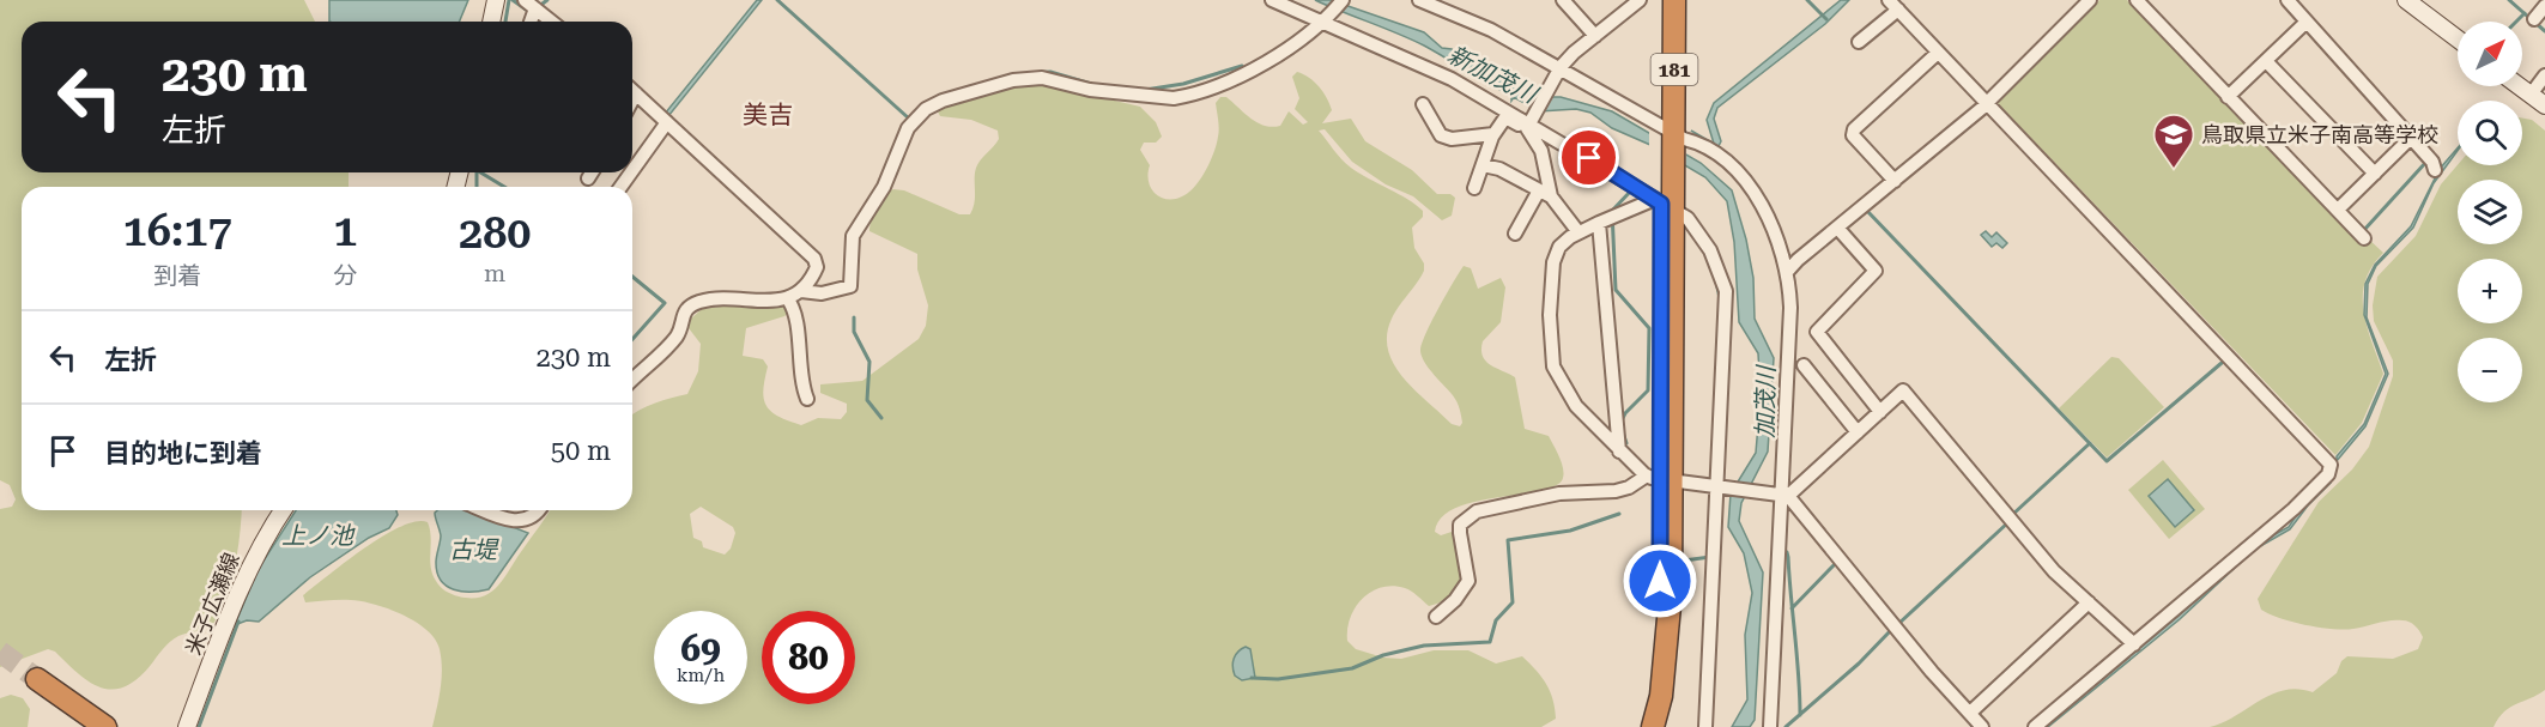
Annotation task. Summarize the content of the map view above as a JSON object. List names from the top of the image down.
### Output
{
  "streets": {
    "highway": ["181"],
    "main road": ["米子広瀬線"]
  },
  "districts": ["美吉"],
  "water": [
    "新加茂川",
    "加茂川",
    "上ノ池",
    "古堤"
  ],
  "places": {
    "school or university": ["鳥取県立米子南高等学校"]
  },
  "north": "top right",
  "page": {
    "map_buttons": ["+", "−"],
    "turn": ["230 m", "左折"],
    "eta": [
      "16:17",
      "到着",
      "1",
      "分",
      "280",
      "m"
    ],
    "list": [
      {
        "name": "左折",
        "value": "230 m"
      },
      {
        "name": "目的地に到着",
        "value": "50 m"
      }
    ],
    "speed": "69 km/h",
    "limit": "80"
  }
}
